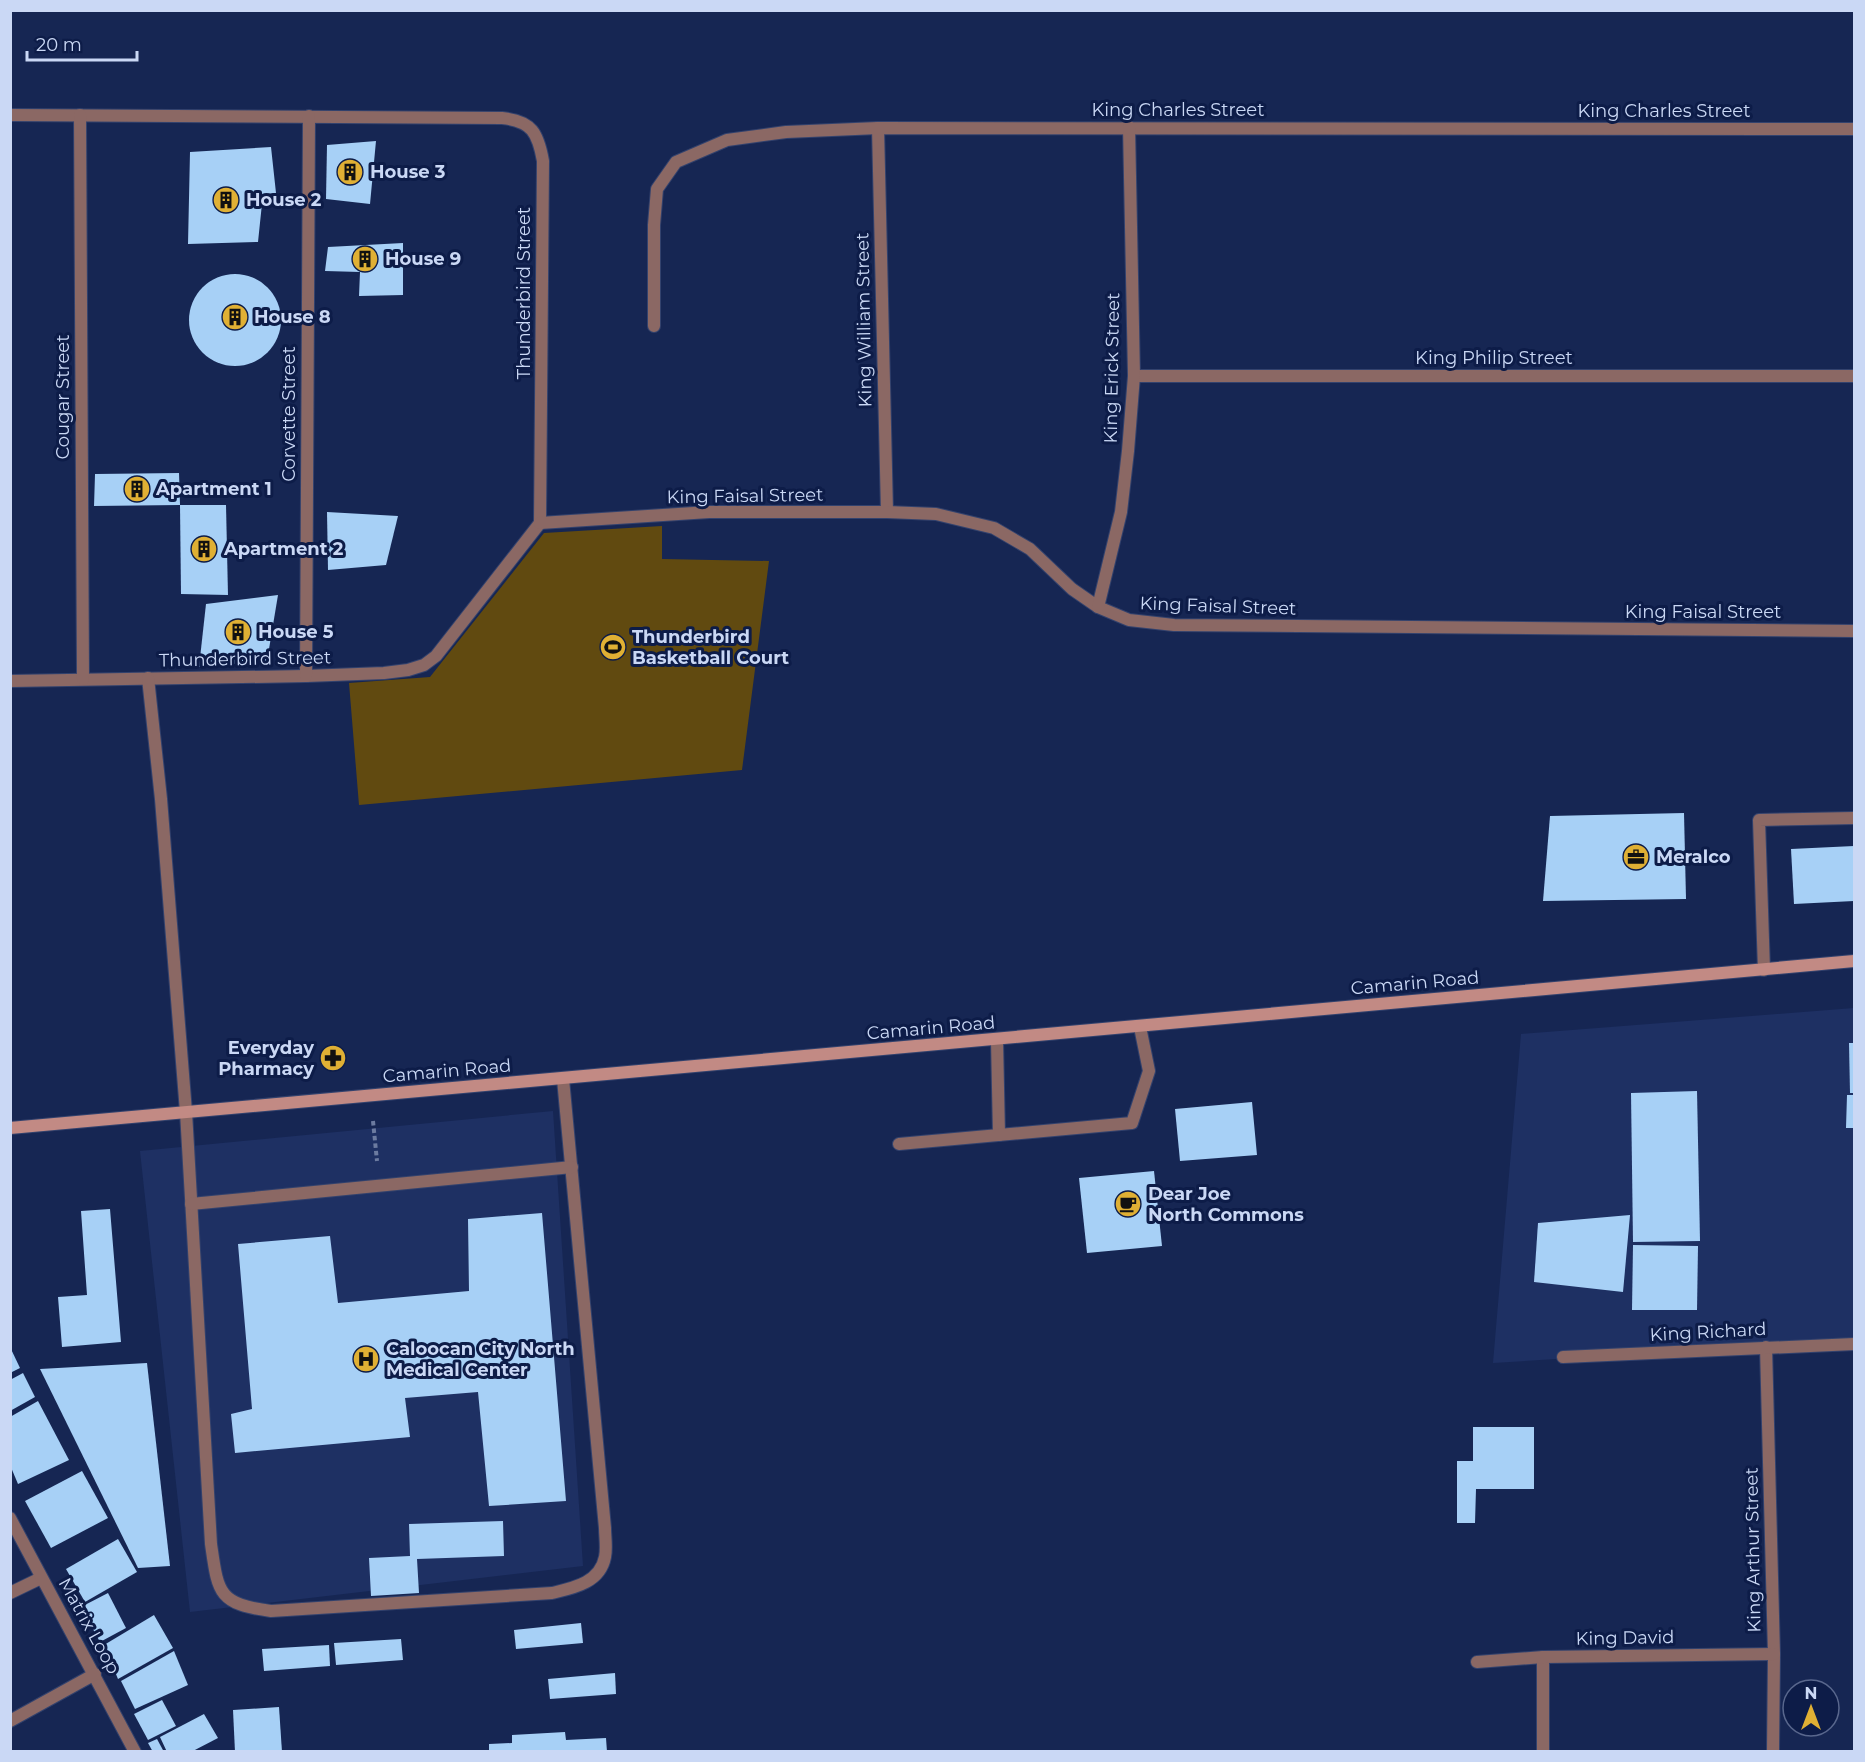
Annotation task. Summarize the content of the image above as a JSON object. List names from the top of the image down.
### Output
{
  "streets": {
    "main road": ["Camarin Road"],
    "street": [
      "King Charles Street",
      "Thunderbird Street",
      "King William Street",
      "King Philip Street",
      "King Erick Street",
      "Cougar Street",
      "Corvette Street",
      "King Faisal Street",
      "King Richard",
      "King Arthur Street",
      "Matrix Loop",
      "King David"
    ]
  },
  "crossings": [
    ["King Charles Street", "King William Street"],
    ["King Charles Street", "King Erick Street"],
    ["Thunderbird Street", "Cougar Street"],
    ["Thunderbird Street", "Corvette Street"],
    ["Thunderbird Street", "King Faisal Street"],
    ["Thunderbird Street", "Camarin Road"],
    ["King William Street", "King Faisal Street"],
    ["King Philip Street", "King Erick Street"],
    ["King Erick Street", "King Faisal Street"],
    ["King Richard", "King Arthur Street"],
    ["King Arthur Street", "King David"]
  ],
  "places": {
    "building": [
      "House 3",
      "House 2",
      "House 9",
      "House 8",
      "Apartment 1",
      "Apartment 2",
      "House 5"
    ],
    "sports": ["Thunderbird Basketball Court"],
    "office": ["Meralco"],
    "pharmacy": ["Everyday Pharmacy"],
    "cafe": ["Dear Joe North Commons"],
    "hospital": ["Caloocan City North Medical Center"]
  },
  "scale_bar": "20 m",
  "north": "top"
}
